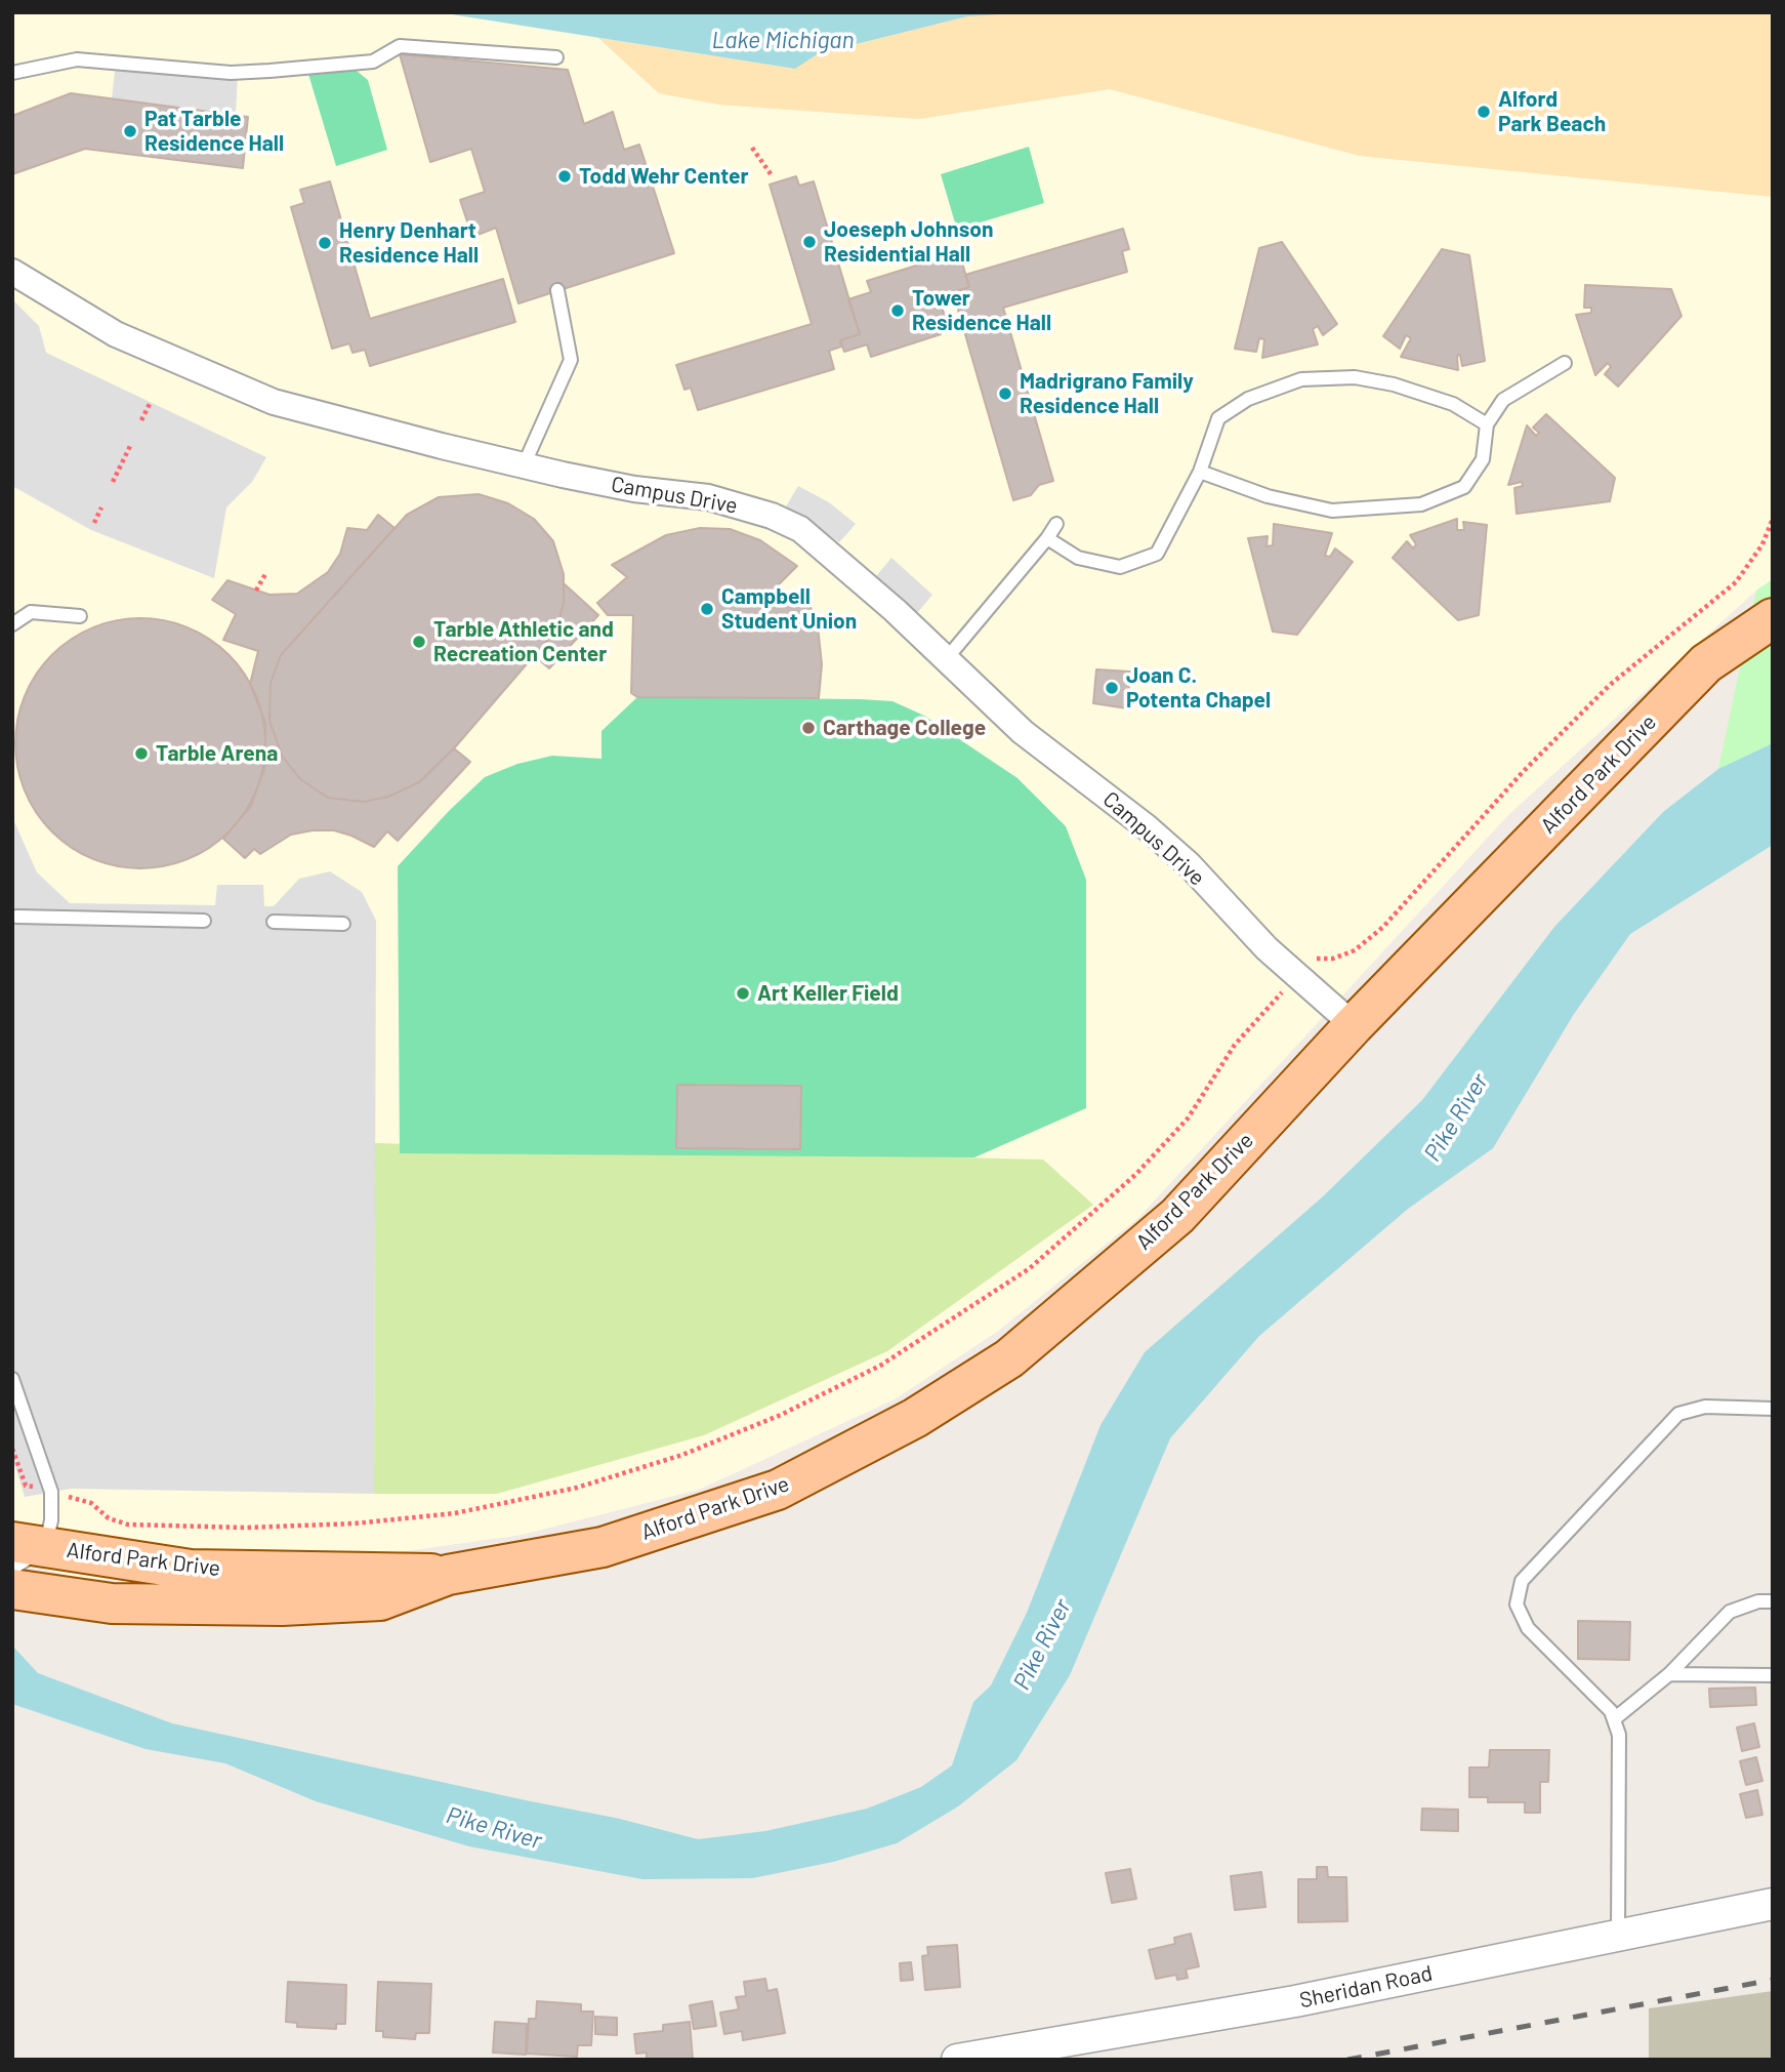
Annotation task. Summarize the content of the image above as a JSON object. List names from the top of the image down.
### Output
{
  "streets": {
    "main road": ["Alford Park Drive"],
    "street": ["Campus Drive", "Sheridan Road"]
  },
  "crossings": [
    ["Campus Drive", "Alford Park Drive"]
  ],
  "water": ["Lake Michigan", "Pike River"],
  "places": [
    "Alford Park Beach",
    "Pat Tarble Residence Hall",
    "Todd Wehr Center",
    "Joeseph Johnson Residential Hall",
    "Henry Denhart Residence Hall",
    "Tower Residence Hall",
    "Madrigrano Family Residence Hall",
    "Campbell Student Union",
    "Tarble Athletic and Recreation Center",
    "Joan C. Potenta Chapel",
    "Carthage College",
    "Tarble Arena",
    "Art Keller Field"
  ]
}
